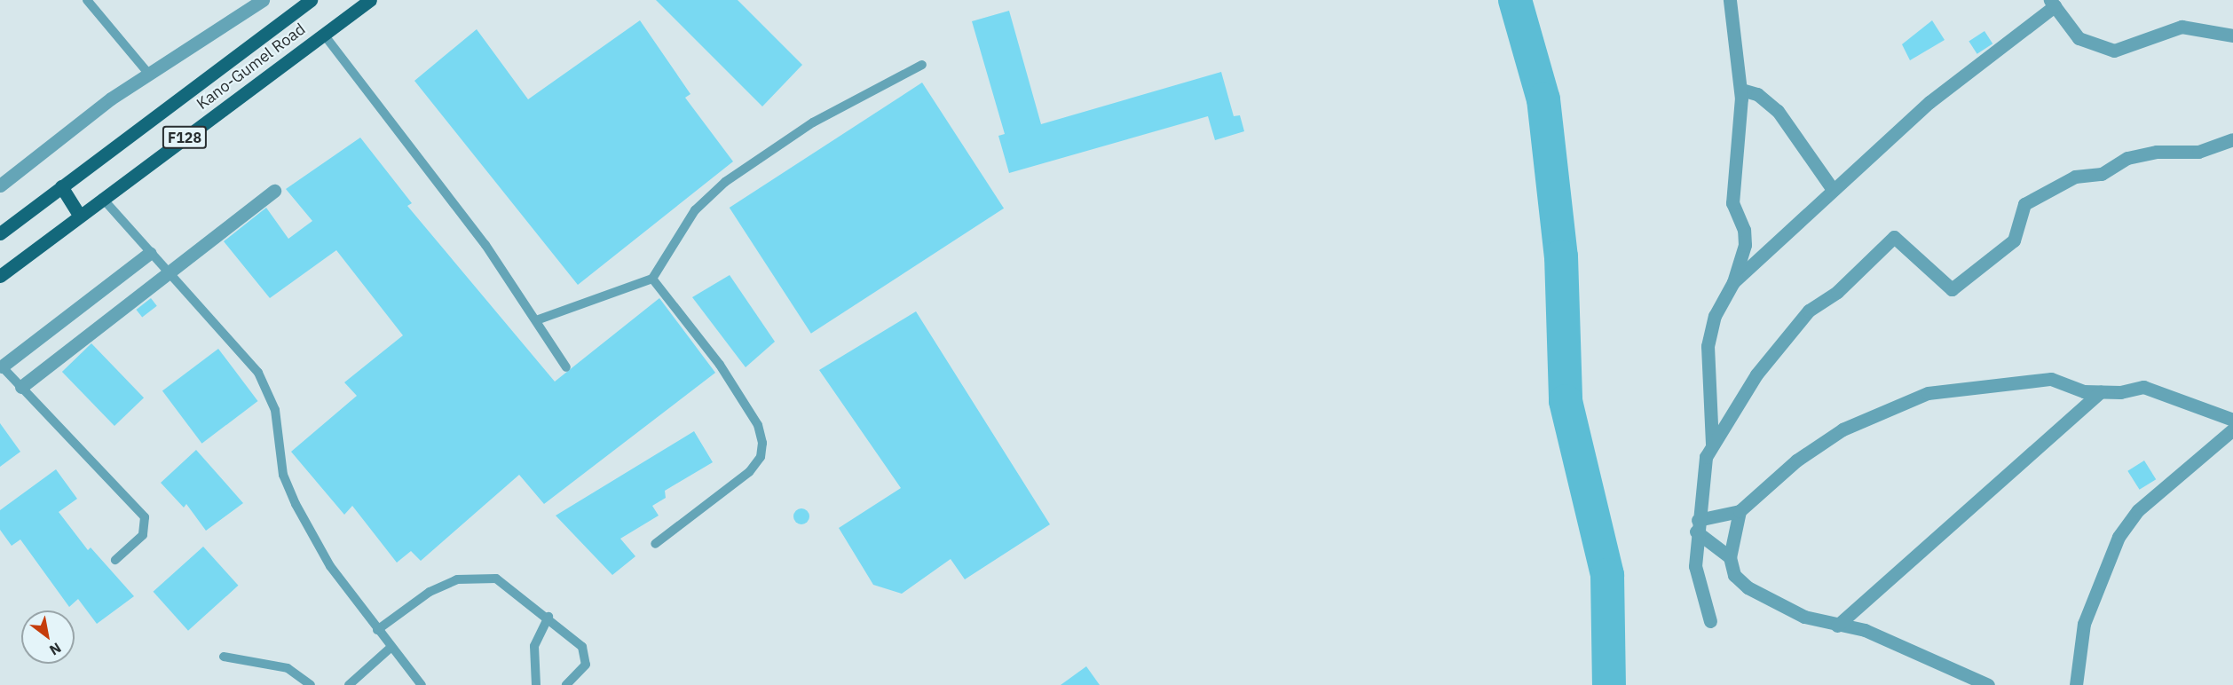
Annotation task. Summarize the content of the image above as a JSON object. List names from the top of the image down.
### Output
{
  "streets": {
    "main road": ["Kano-Gumel Road", "F128"]
  },
  "north": "bottom right"
}
